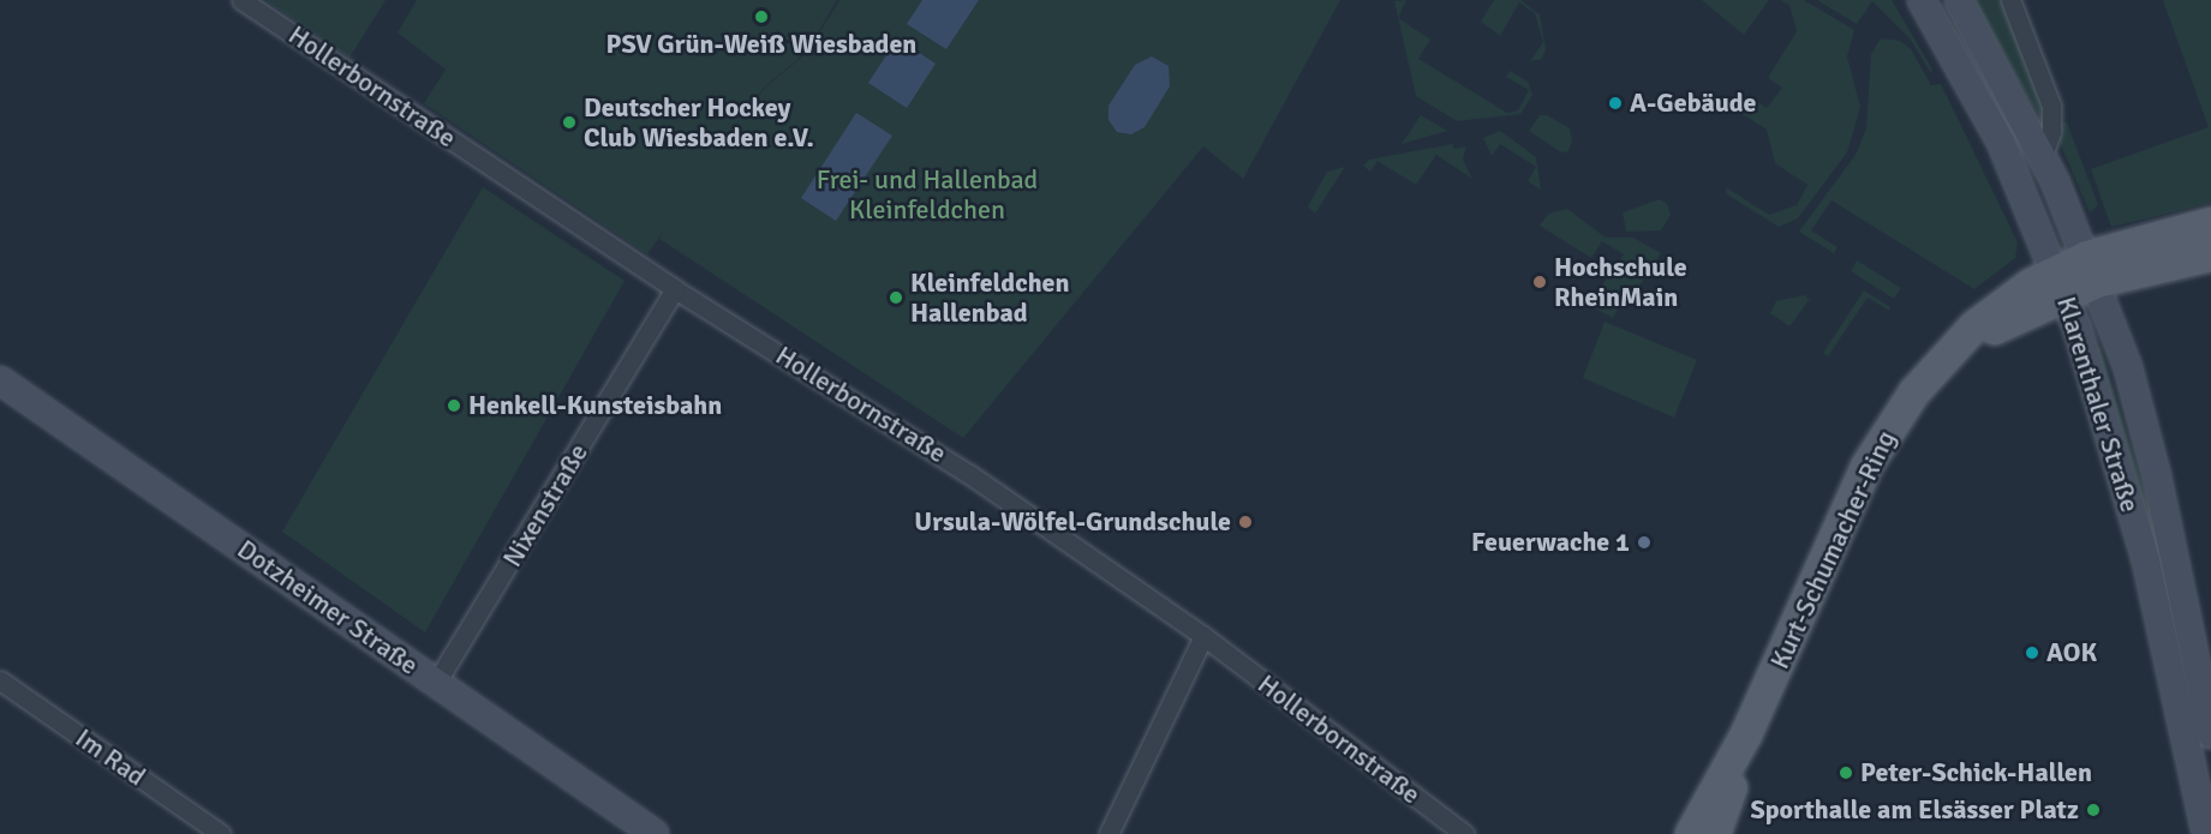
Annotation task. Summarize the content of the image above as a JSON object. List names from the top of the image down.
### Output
{
  "streets": {
    "main road": ["Klarenthaler Straße", "Kurt-Schumacher-Ring", "Dotzheimer Straße"],
    "street": ["Hollerbornstraße", "Nixenstraße", "Im Rad"]
  },
  "crossings": [
    ["Hollerbornstraße", "Nixenstraße"],
    ["Klarenthaler Straße", "Kurt-Schumacher-Ring"],
    ["Nixenstraße", "Dotzheimer Straße"]
  ],
  "parks": ["Frei- und Hallenbad Kleinfeldchen"],
  "places": [
    "PSV Grün-Weiß Wiesbaden",
    "A-Gebäude",
    "Deutscher Hockey Club Wiesbaden e.V.",
    "Hochschule RheinMain",
    "Kleinfeldchen Hallenbad",
    "Henkell-Kunsteisbahn",
    "Ursula-Wölfel-Grundschule",
    "Feuerwache 1",
    "AOK",
    "Peter-Schick-Hallen",
    "Sporthalle am Elsässer Platz"
  ]
}
